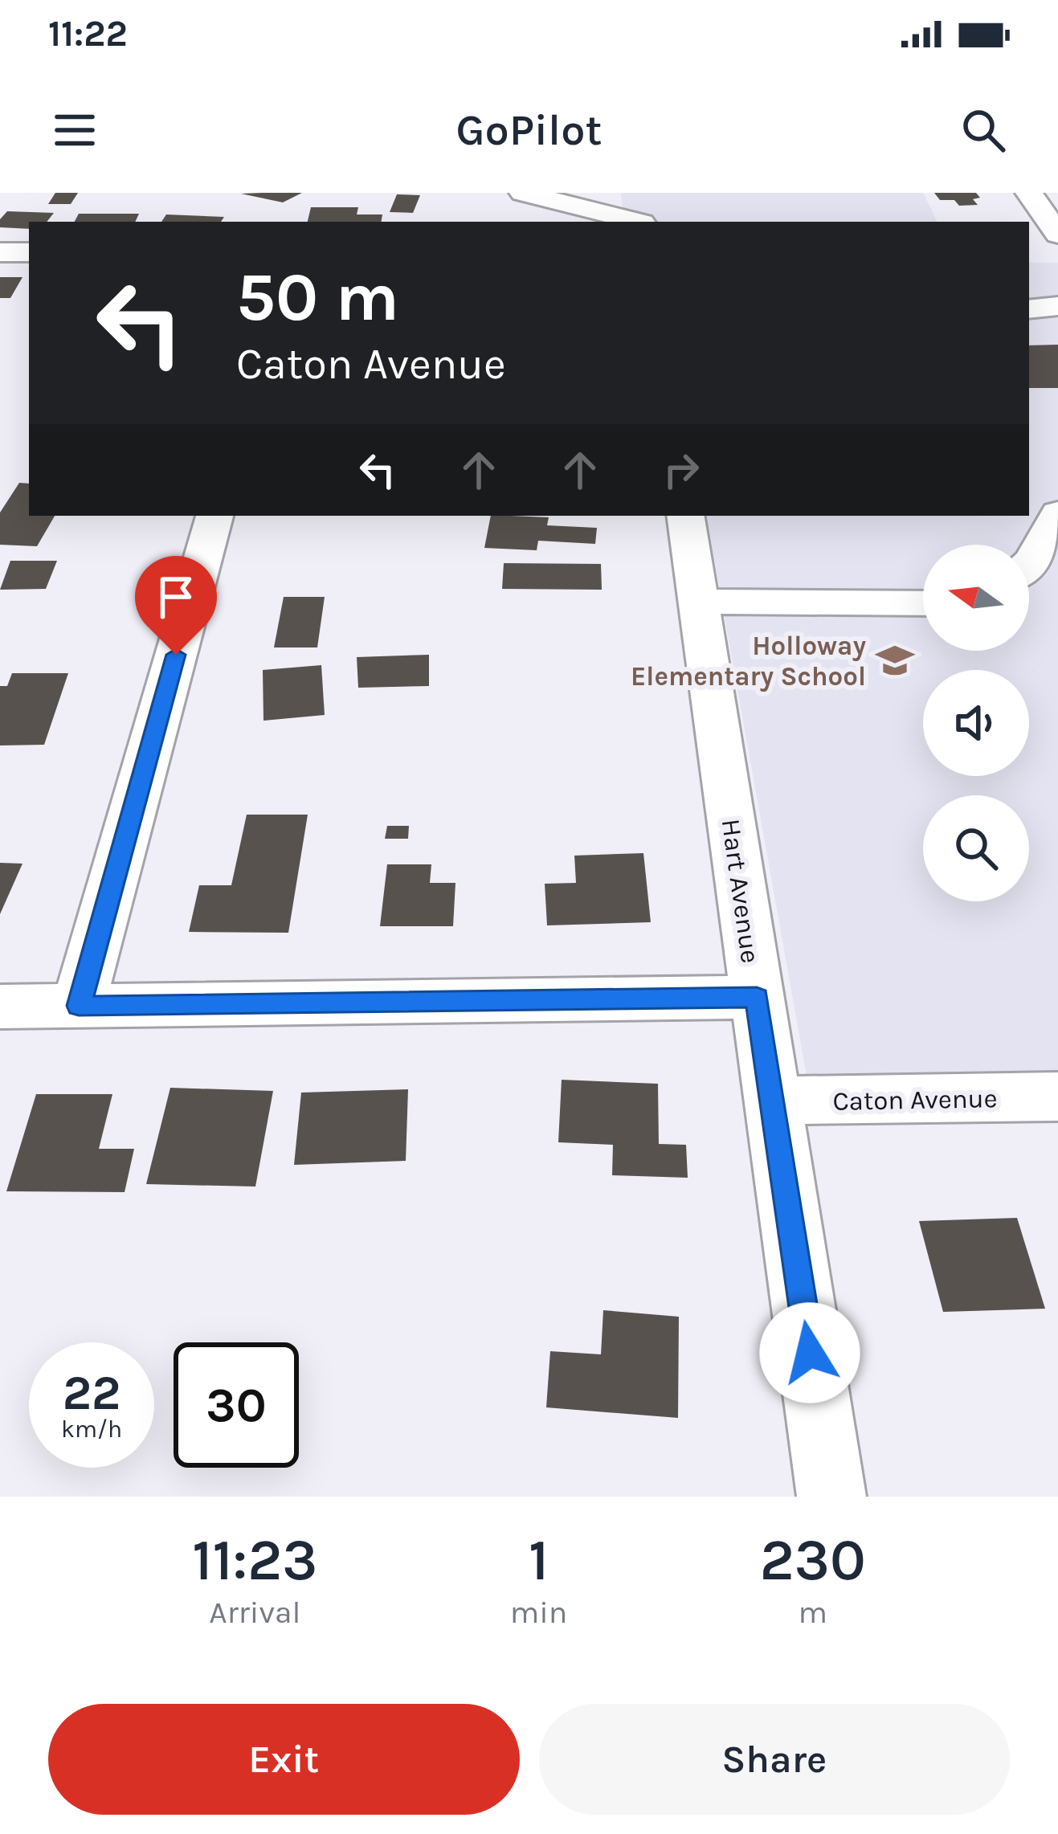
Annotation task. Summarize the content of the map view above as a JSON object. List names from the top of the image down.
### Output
{
  "streets": {
    "street": ["Hart Avenue", "Caton Avenue"]
  },
  "crossings": [
    ["Hart Avenue", "Caton Avenue"]
  ],
  "places": {
    "school or university": ["Holloway Elementary School"]
  },
  "north": "left",
  "page": {
    "status": "11:22",
    "header": "GoPilot",
    "turn": ["50 m", "Caton Avenue"],
    "speed": "22 km/h",
    "limit": "30",
    "eta": [
      "11:23",
      "Arrival",
      "1",
      "min",
      "230",
      "m"
    ],
    "buttons": ["Exit", "Share"]
  }
}
